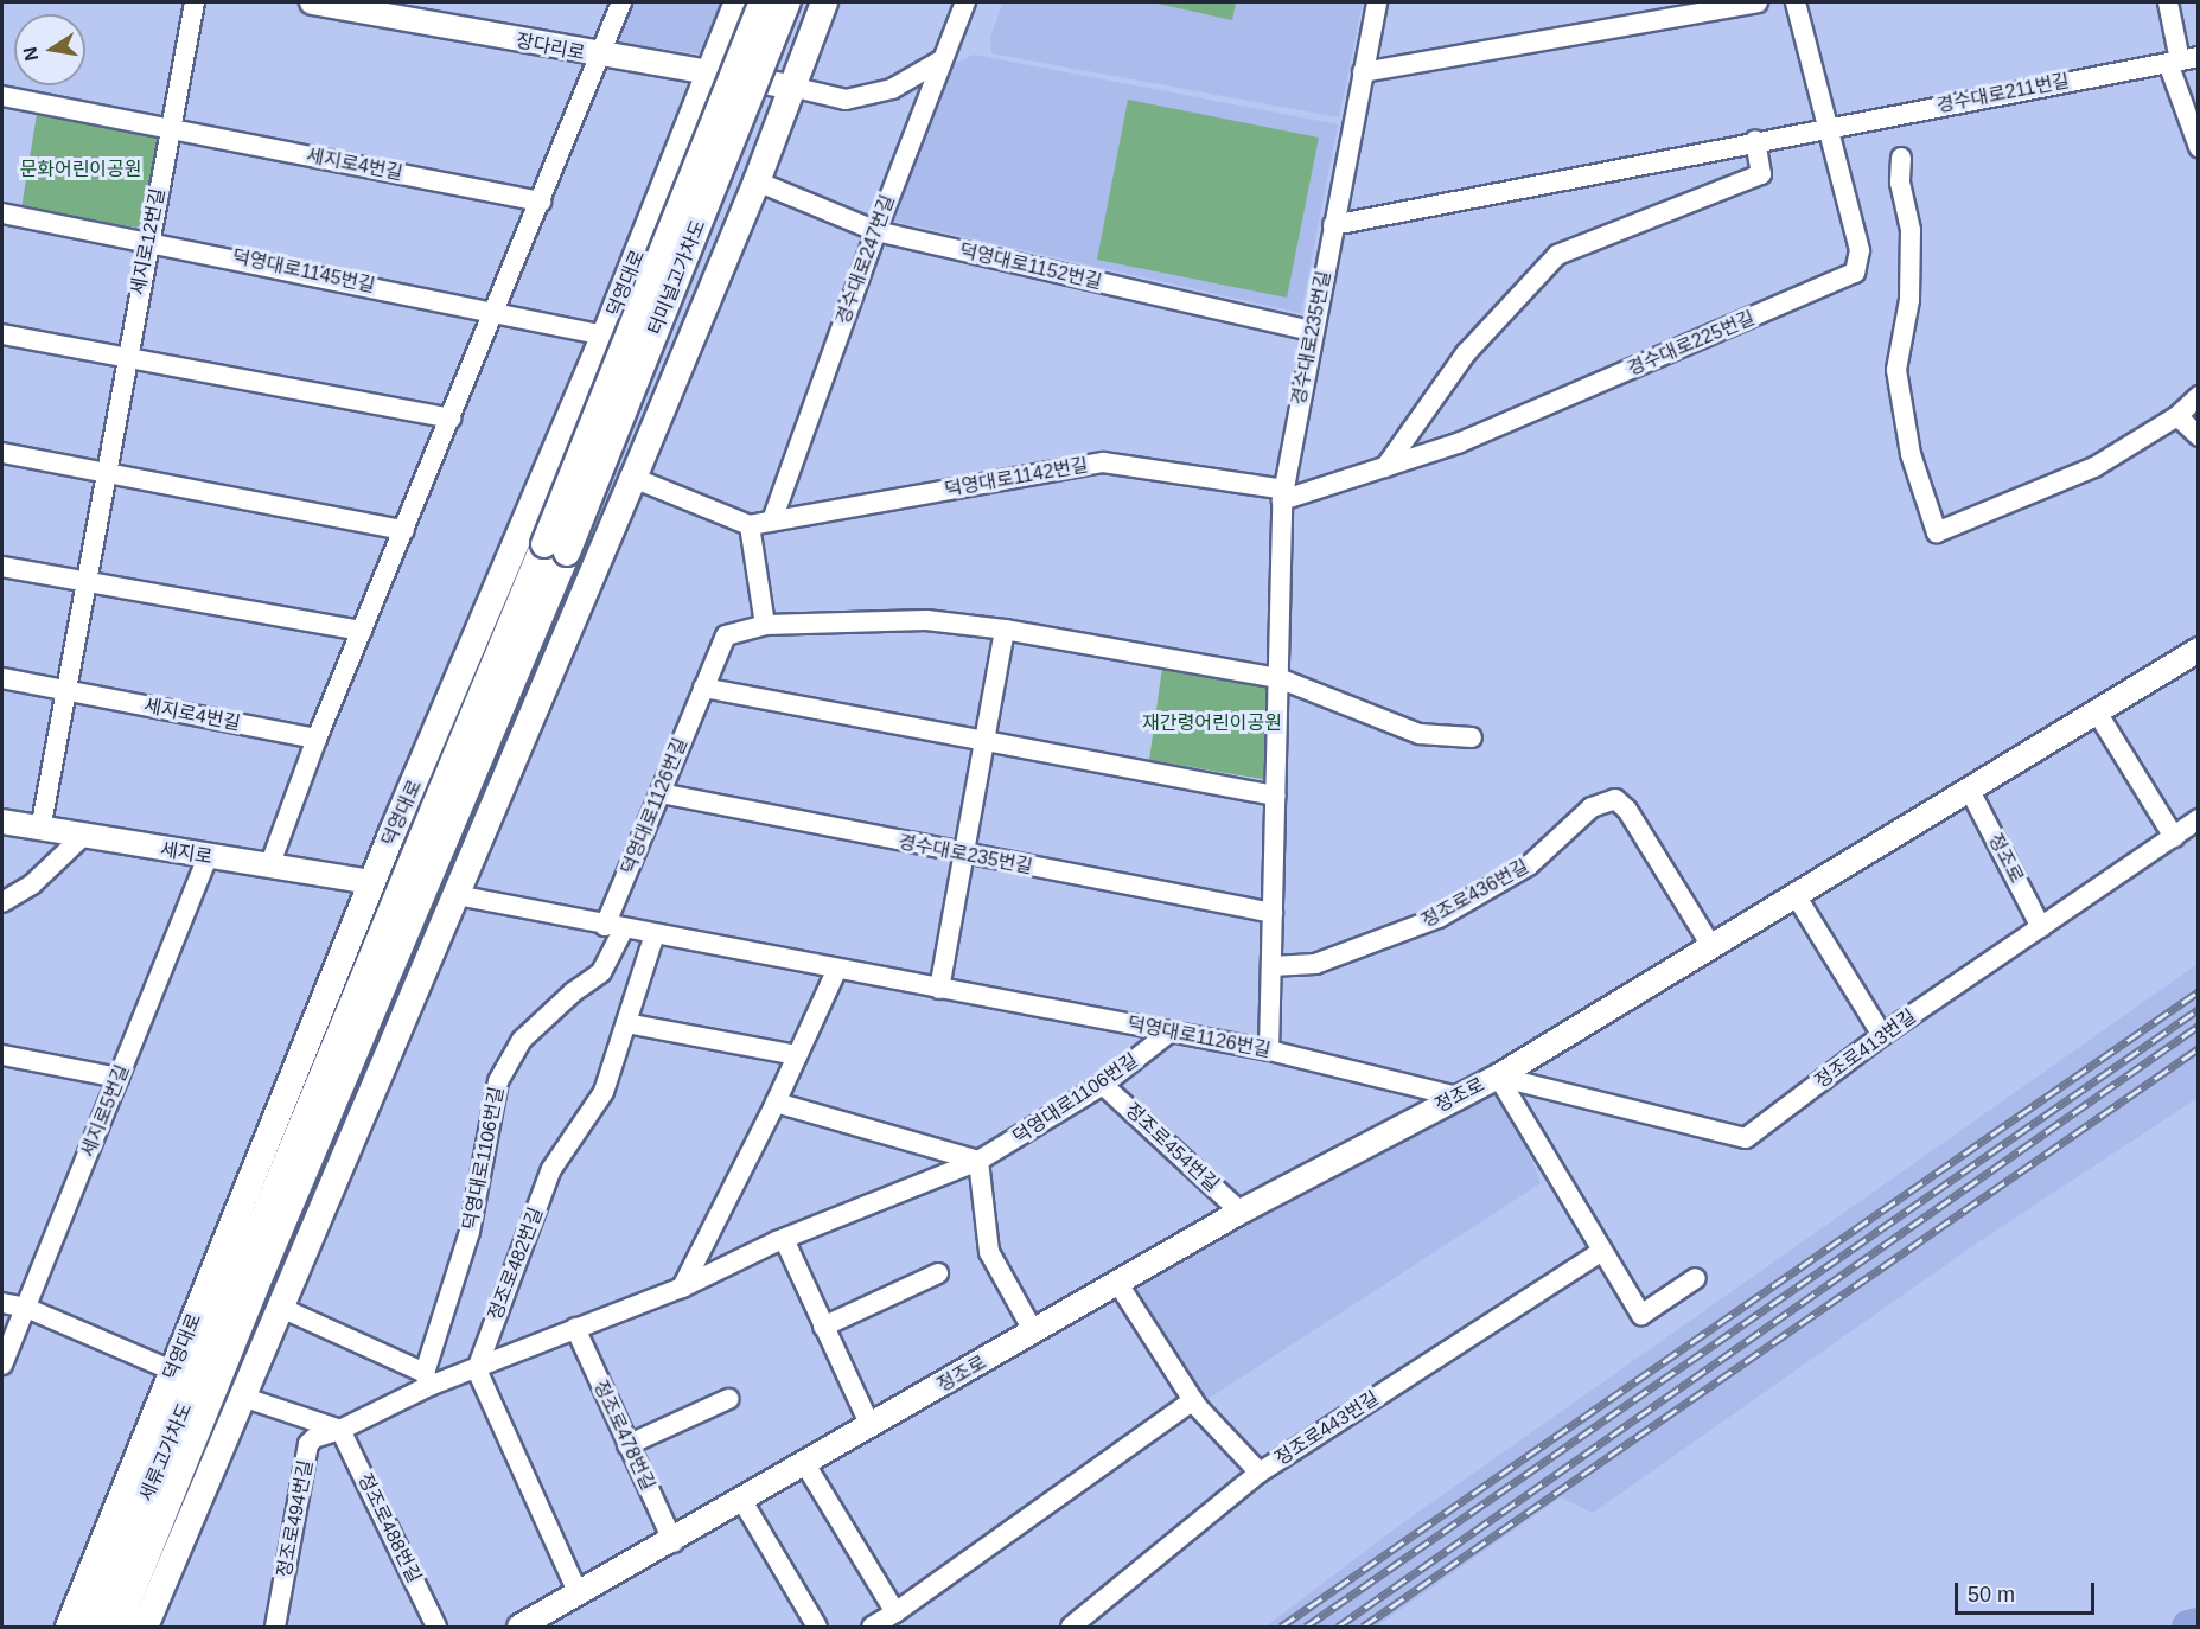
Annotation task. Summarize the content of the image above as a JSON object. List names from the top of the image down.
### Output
{
  "streets": {
    "main road": ["터미널고가차도", "덕영대로", "세류고가차도"],
    "street": [
      "장다리로",
      "경수대로211번길",
      "세지로4번길",
      "세지로12번길",
      "경수대로247번길",
      "덕영대로1152번길",
      "덕영대로1145번길",
      "경수대로235번길",
      "경수대로225번길",
      "덕영대로1142번길",
      "덕영대로1126번길",
      "세지로",
      "정조로",
      "정조로436번길",
      "정조로413번길",
      "덕영대로1106번길",
      "세지로5번길",
      "정조로454번길",
      "정조로482번길",
      "정조로443번길",
      "정조로478번길",
      "정조로494번길",
      "정조로488번길"
    ]
  },
  "crossings": [
    ["장다리로", "덕영대로"],
    ["경수대로211번길", "경수대로225번길"],
    ["세지로4번길", "세지로12번길"],
    ["세지로12번길", "덕영대로1145번길"],
    ["세지로12번길", "세지로"],
    ["경수대로247번길", "덕영대로1152번길"],
    ["경수대로247번길", "덕영대로1142번길"],
    ["덕영대로1152번길", "경수대로235번길"],
    ["덕영대로1145번길", "덕영대로"],
    ["덕영대로", "세지로"],
    ["경수대로235번길", "경수대로225번길"],
    ["경수대로235번길", "덕영대로1142번길"],
    ["경수대로235번길", "덕영대로1126번길"],
    ["경수대로235번길", "정조로436번길"],
    ["경수대로225번길", "덕영대로1142번길"],
    ["덕영대로1126번길", "정조로"],
    ["덕영대로1126번길", "덕영대로1106번길"],
    ["덕영대로1126번길", "정조로482번길"],
    ["세지로", "세지로5번길"],
    ["정조로", "정조로436번길"],
    ["정조로", "정조로413번길"],
    ["정조로", "정조로454번길"],
    ["정조로", "정조로478번길"],
    ["덕영대로1106번길", "정조로454번길"],
    ["덕영대로1106번길", "정조로482번길"],
    ["덕영대로1106번길", "정조로478번길"],
    ["덕영대로1106번길", "정조로494번길"],
    ["덕영대로1106번길", "정조로488번길"],
    ["정조로494번길", "정조로488번길"]
  ],
  "parks": ["문화어린이공원", "재간령어린이공원"],
  "scale_bar": "50 m",
  "north": "left"
}
